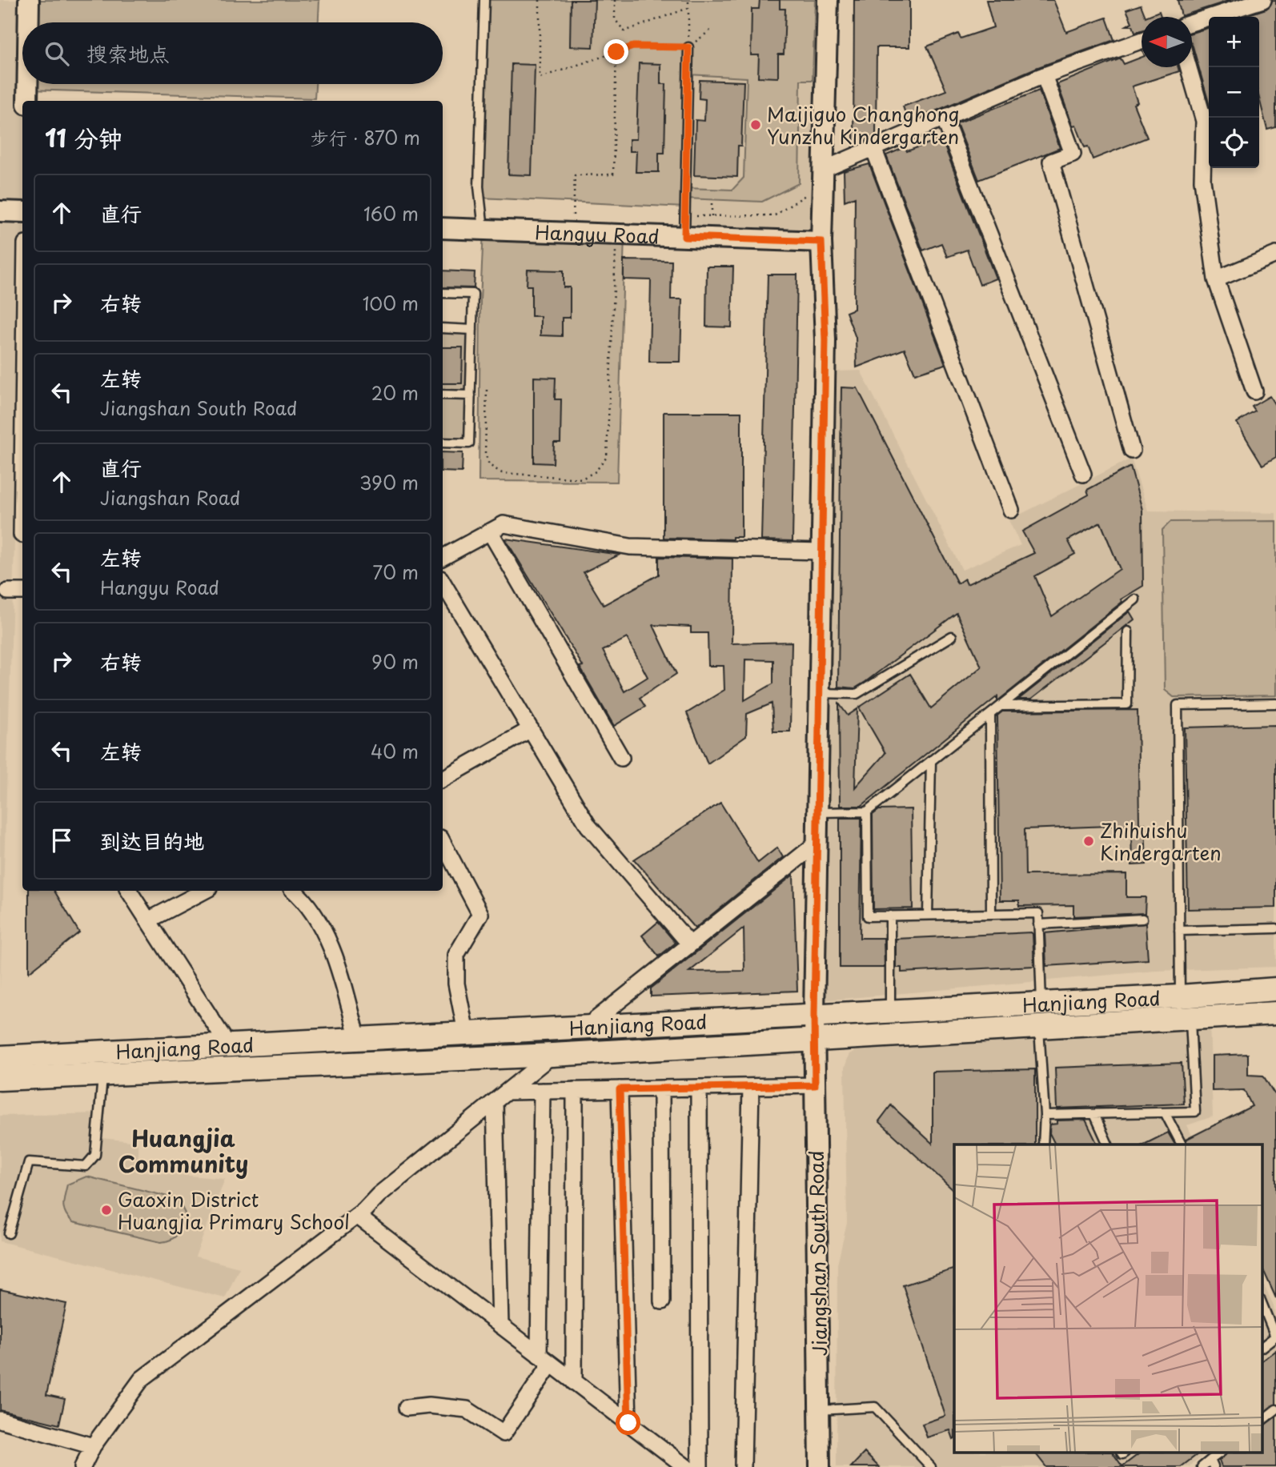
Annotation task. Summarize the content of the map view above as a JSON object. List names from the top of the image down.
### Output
{
  "streets": {
    "main road": ["Hanjiang Road"],
    "street": ["Hangyu Road", "Jiangshan South Road"]
  },
  "crossings": [
    ["Hangyu Road", "Jiangshan South Road"],
    ["Hanjiang Road", "Jiangshan South Road"]
  ],
  "districts": ["Huangjia Community"],
  "places": ["Maijiguo Changhong Yunzhu Kindergarten", "Zhihuishu Kindergarten", "Gaoxin District Huangjia Primary School"],
  "north": "left",
  "page": {
    "map_buttons": ["+", "−"],
    "search": "搜索地点",
    "heading": ["11 分钟", "步行 · 870 m"],
    "list": [
      ["直行", "160 m"],
      ["右转", "100 m"],
      ["左转", "Jiangshan South Road", "20 m"],
      ["直行", "Jiangshan Road", "390 m"],
      ["左转", "Hangyu Road", "70 m"],
      ["右转", "90 m"],
      ["左转", "40 m"],
      "到达目的地"
    ]
  }
}
